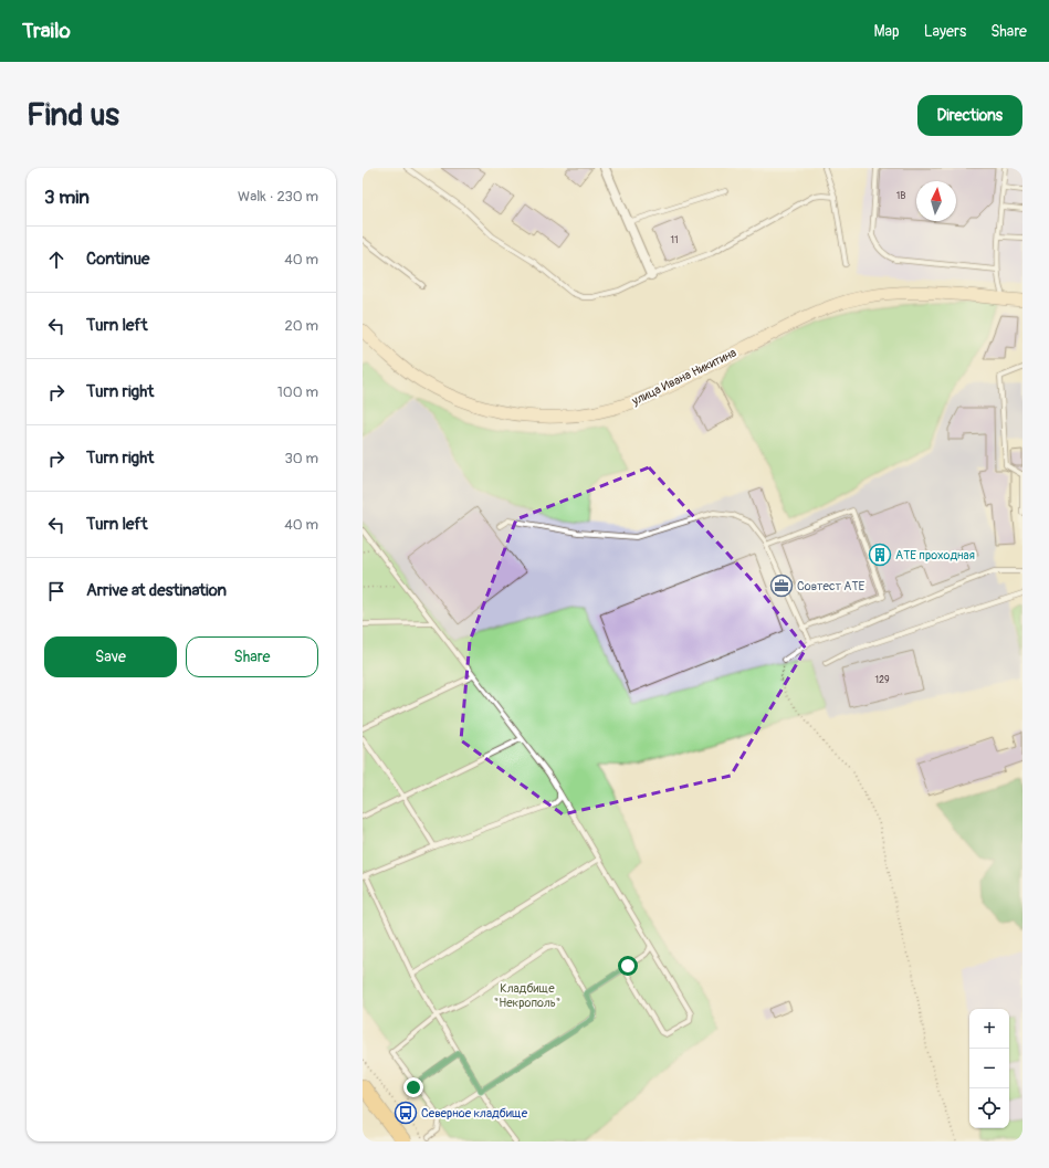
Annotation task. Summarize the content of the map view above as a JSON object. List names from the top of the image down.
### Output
{
  "streets": {
    "main road": ["улица Ивана Никитина"]
  },
  "parks": ["Кладбище \"Некрополь\""],
  "places": {
    "building": ["АТЕ проходная"],
    "office": ["Совтест АТЕ"],
    "bus stop": ["Северное кладбище"]
  },
  "house_numbers": ["1В", "11", "129"],
  "north": "top",
  "page": {
    "header": "Trailo",
    "nav": ["Map", "Layers", "Share"],
    "buttons": [
      "Directions",
      ["Save", "Share"]
    ],
    "title": "Find us",
    "heading": ["3 min", "Walk · 230 m"],
    "list": [
      ["Continue", "40 m"],
      ["Turn left", "20 m"],
      ["Turn right", "100 m"],
      ["Turn right", "30 m"],
      ["Turn left", "40 m"],
      "Arrive at destination"
    ],
    "map_buttons": ["+", "−"]
  }
}
